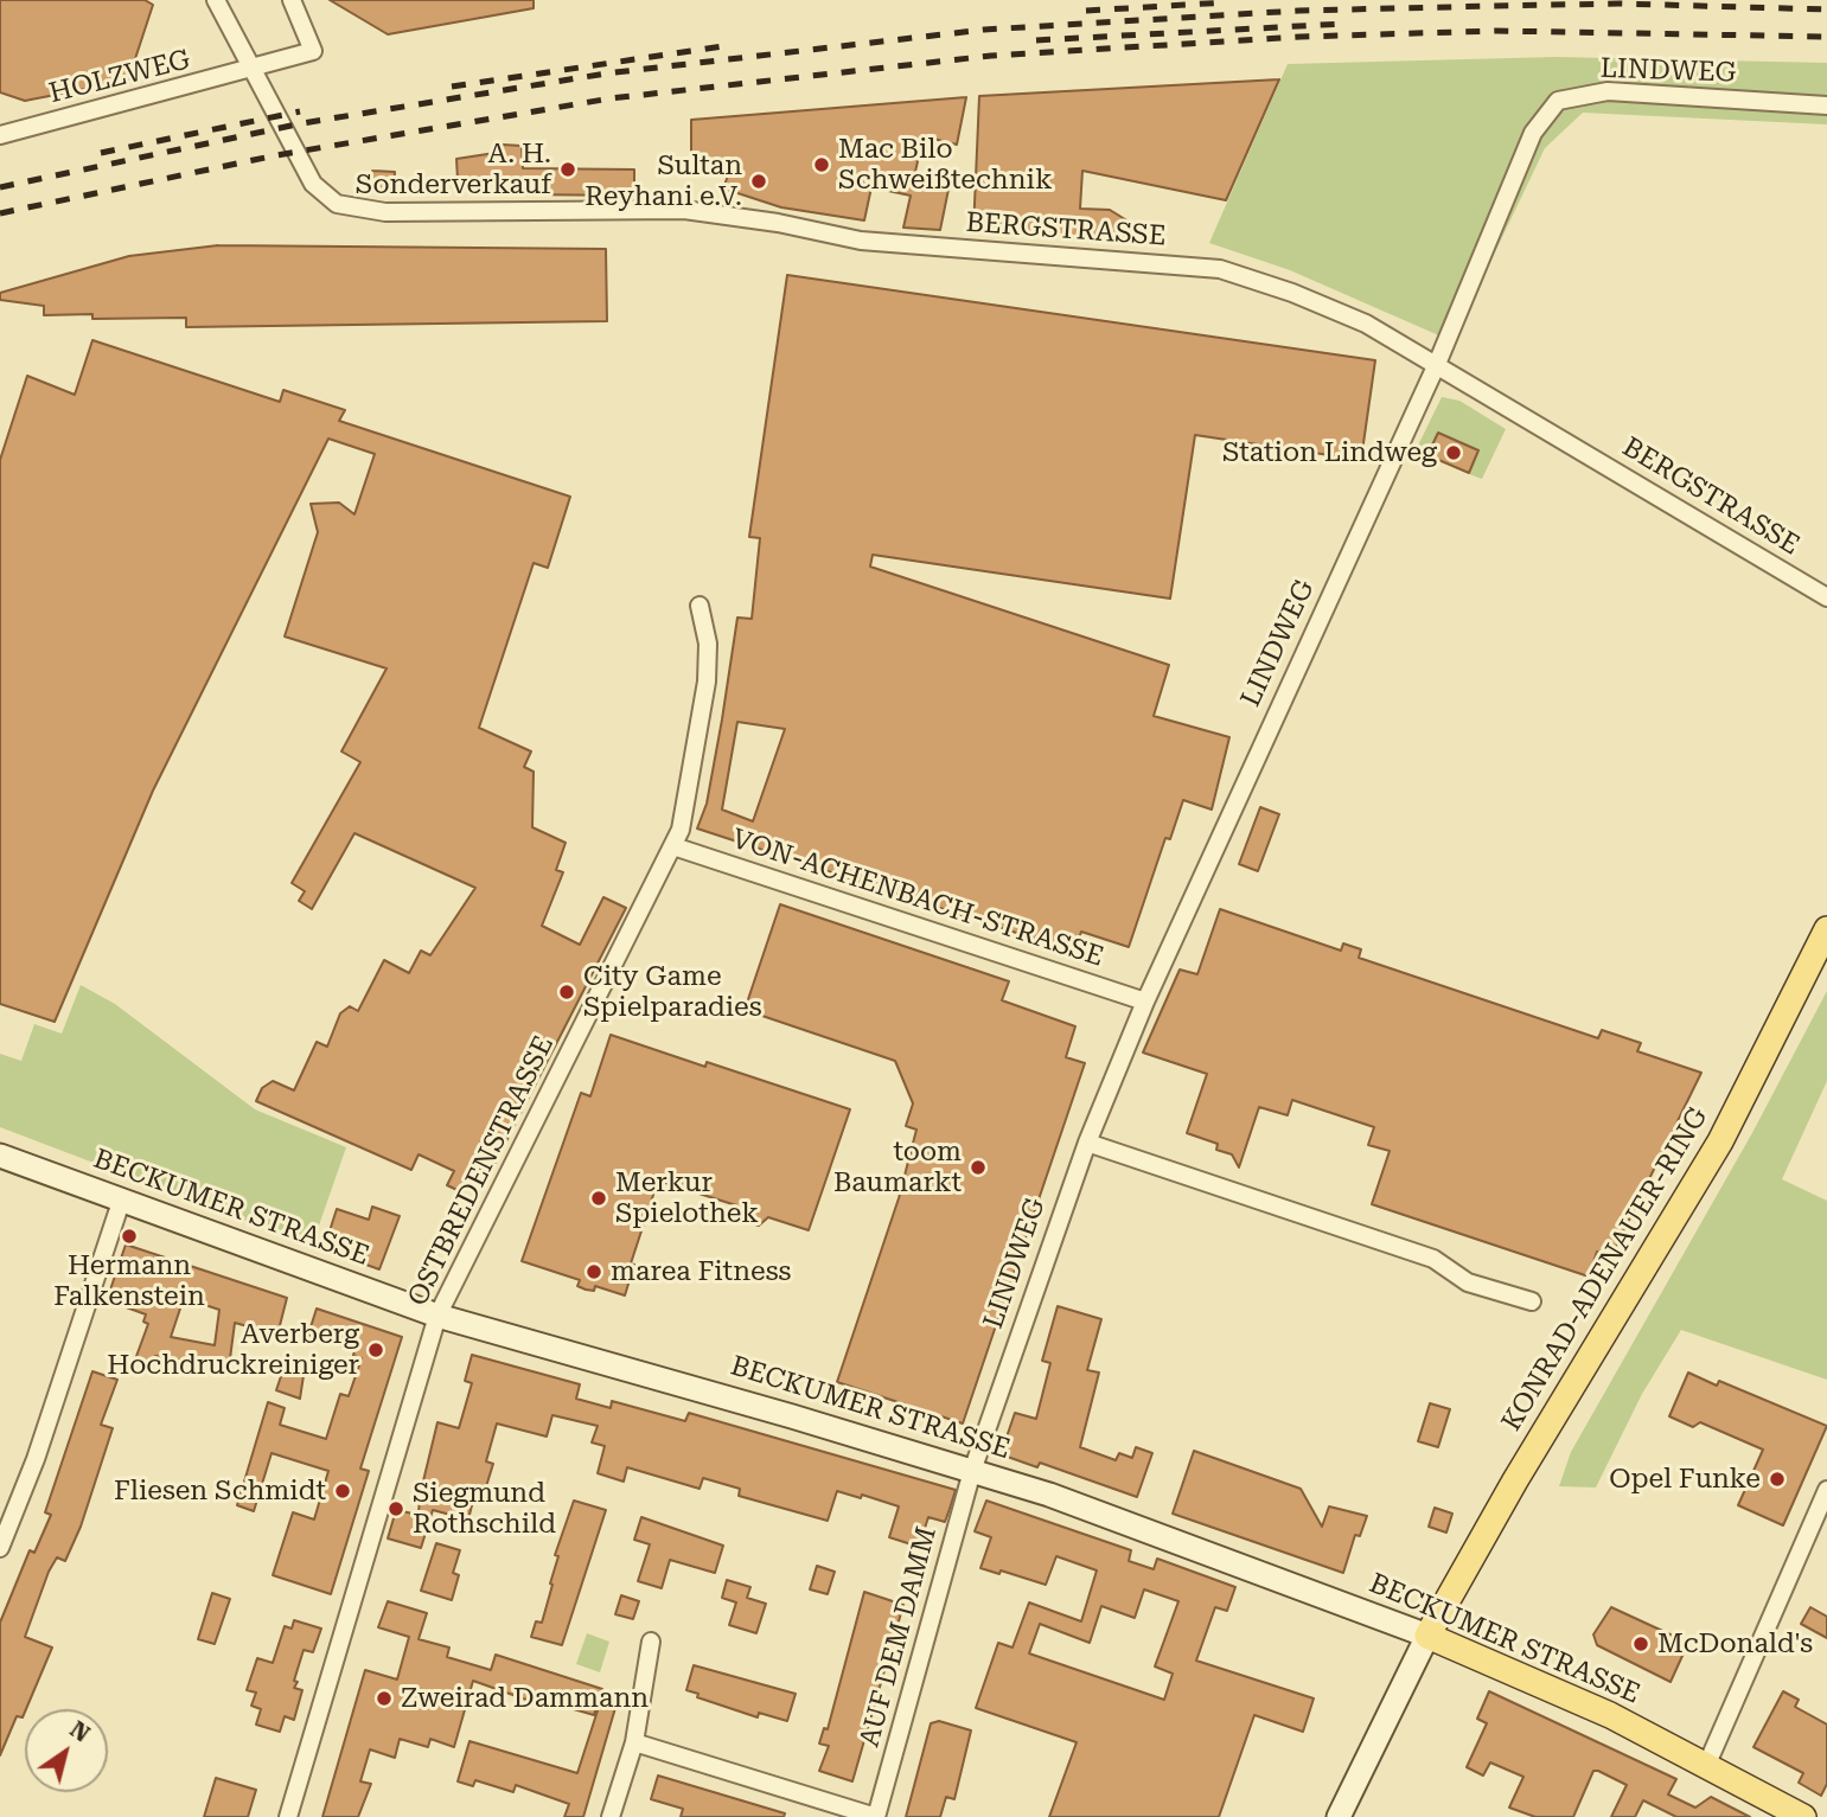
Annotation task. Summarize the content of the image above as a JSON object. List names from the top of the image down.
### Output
{
  "streets": {
    "main road": ["BECKUMER STRASSE", "KONRAD-ADENAUER-RING"],
    "street": [
      "LINDWEG",
      "HOLZWEG",
      "BERGSTRASSE",
      "VON-ACHENBACH-STRASSE",
      "OSTBREDENSTRASSE",
      "AUF DEM DAMM"
    ]
  },
  "crossings": [
    ["LINDWEG", "BERGSTRASSE"],
    ["LINDWEG", "VON-ACHENBACH-STRASSE"],
    ["LINDWEG", "BECKUMER STRASSE"],
    ["LINDWEG", "AUF DEM DAMM"],
    ["HOLZWEG", "BERGSTRASSE"],
    ["VON-ACHENBACH-STRASSE", "OSTBREDENSTRASSE"],
    ["OSTBREDENSTRASSE", "BECKUMER STRASSE"],
    ["BECKUMER STRASSE", "KONRAD-ADENAUER-RING"],
    ["BECKUMER STRASSE", "AUF DEM DAMM"]
  ],
  "places": [
    "Mac Bilo Schweißtechnik",
    "A. H. Sonderverkauf",
    "Sultan Reyhani e.V.",
    "Station Lindweg",
    "City Game Spielparadies",
    "toom Baumarkt",
    "Merkur Spielothek",
    "Hermann Falkenstein",
    "marea Fitness",
    "Averberg Hochdruckreiniger",
    "Opel Funke",
    "Fliesen Schmidt",
    "Siegmund Rothschild",
    "McDonald's",
    "Zweirad Dammann"
  ],
  "north": "top right"
}
